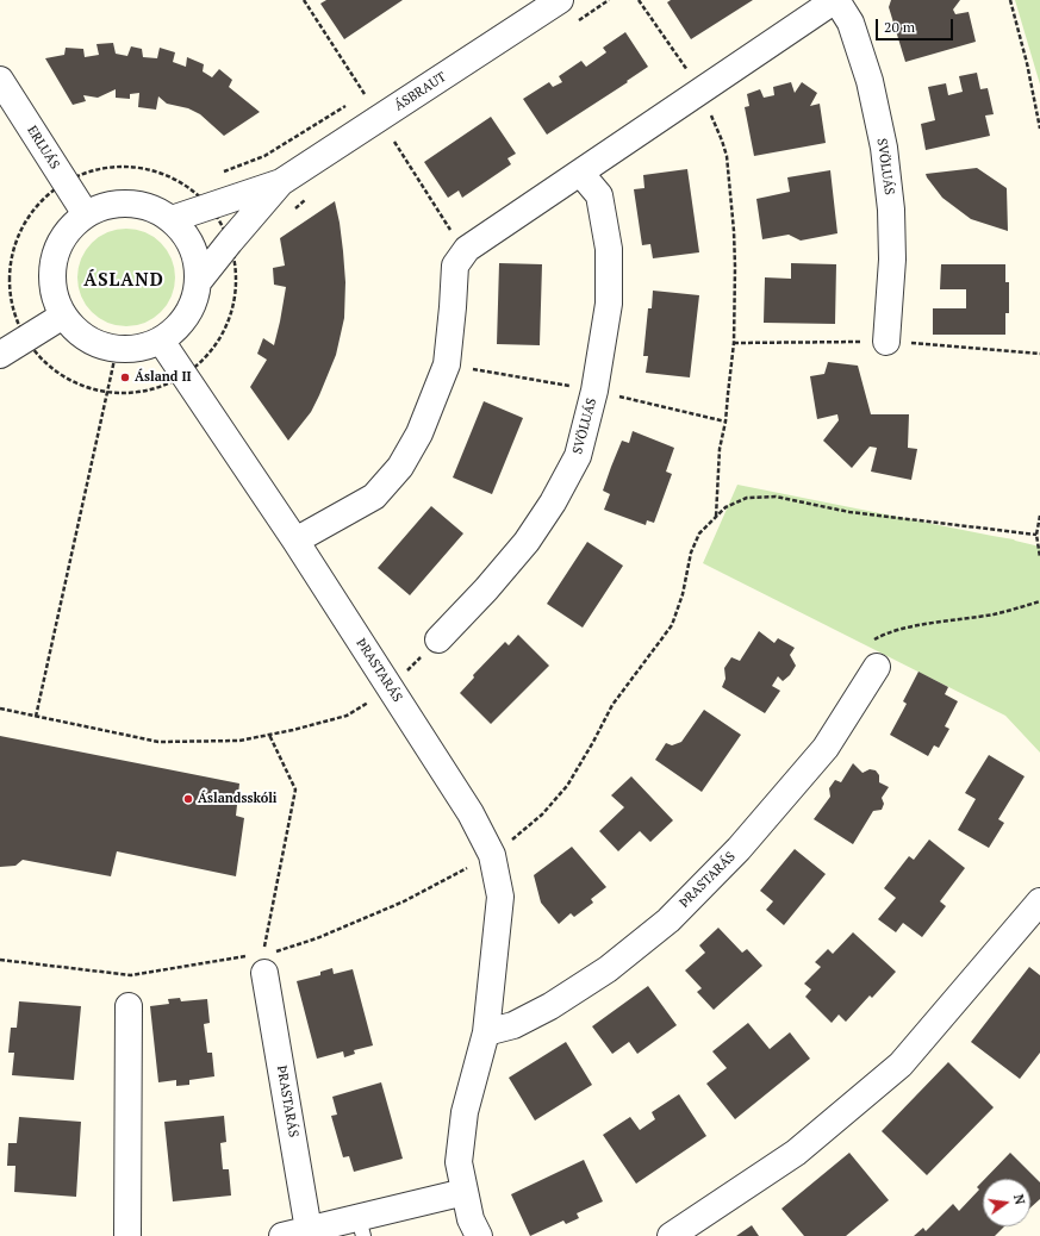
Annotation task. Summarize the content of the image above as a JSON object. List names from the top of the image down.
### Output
{
  "streets": {
    "street": [
      "ÁSBRAUT",
      "ERLUÁS",
      "SVÖLUÁS",
      "ÞRASTARÁS"
    ]
  },
  "crossings": [
    ["ÁSBRAUT", "ERLUÁS"],
    ["ÁSBRAUT", "ÞRASTARÁS"],
    ["ERLUÁS", "ÞRASTARÁS"],
    ["SVÖLUÁS", "ÞRASTARÁS"]
  ],
  "districts": ["ÁSLAND"],
  "places": ["Ásland II", "Áslandsskóli"],
  "scale_bar": "20 m",
  "north": "right"
}
